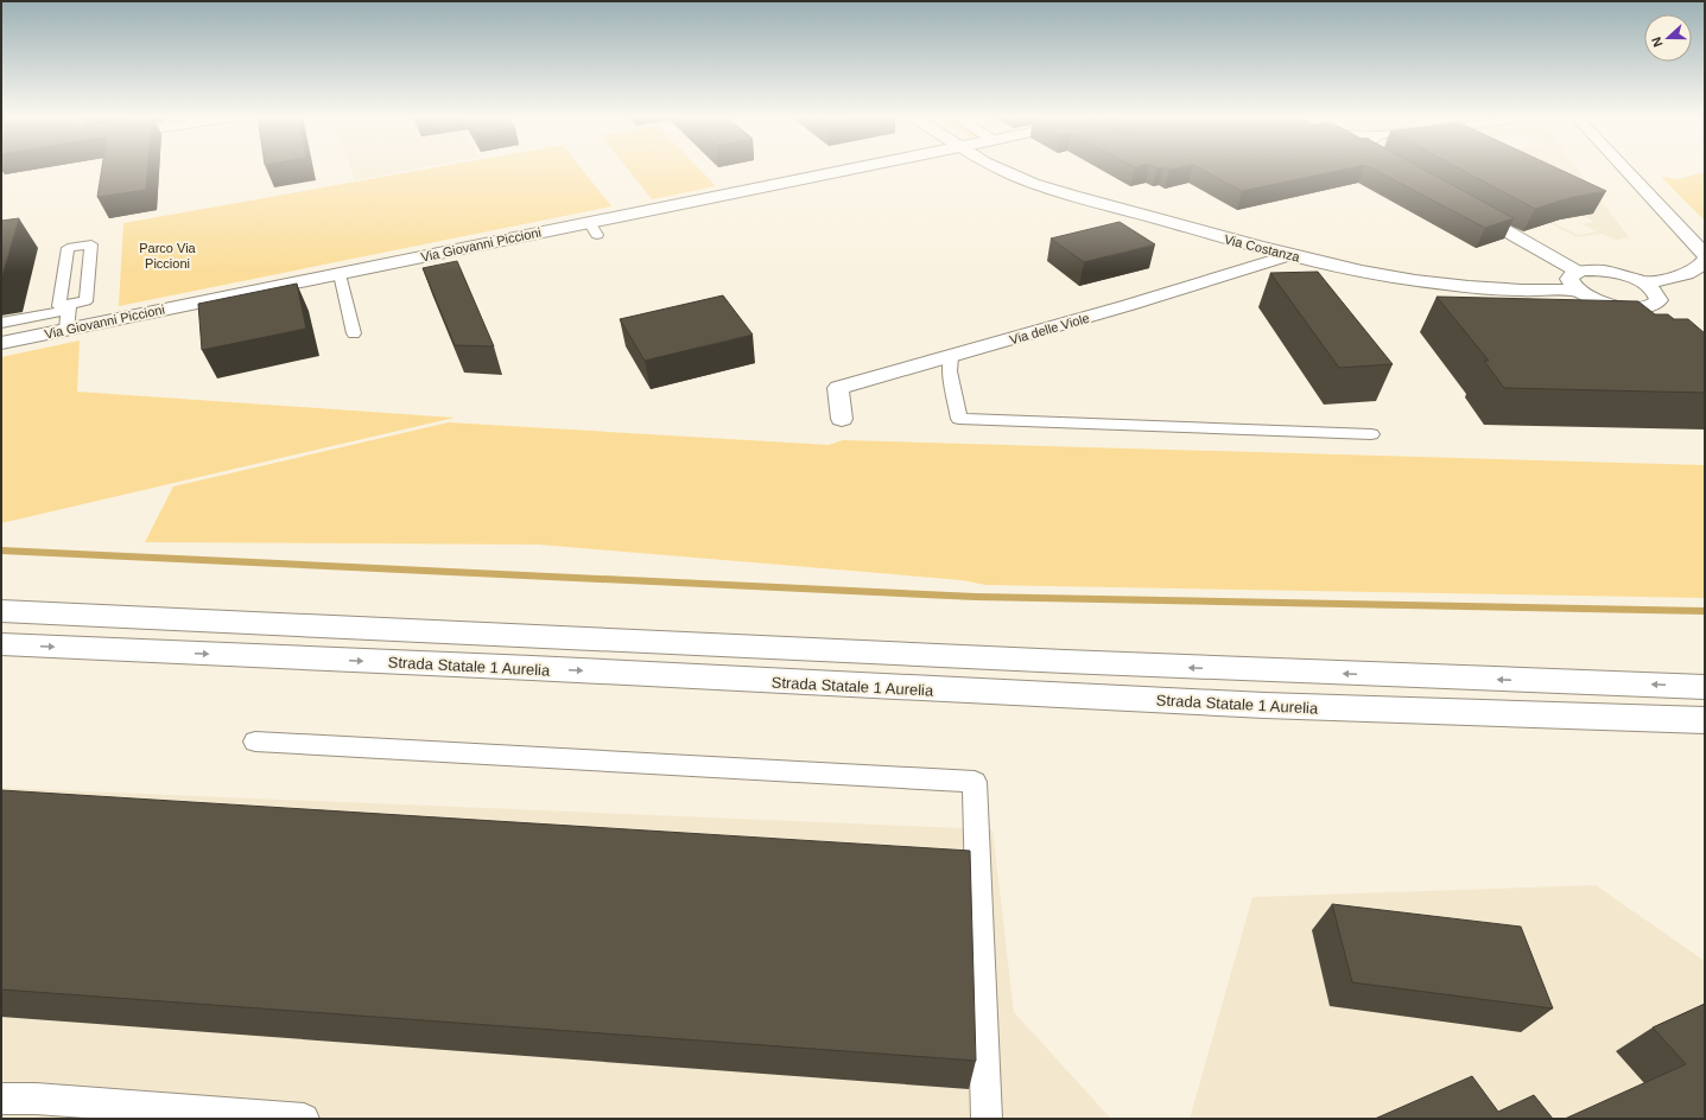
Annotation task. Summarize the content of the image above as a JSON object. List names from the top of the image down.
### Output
{
  "streets": {
    "main road": [
      "Via Giovanni Piccioni",
      "Via Costanza",
      "Via delle Viole",
      "Strada Statale 1 Aurelia"
    ]
  },
  "crossings": [
    ["Via Costanza", "Via delle Viole"]
  ],
  "parks": ["Parco Via Piccioni"],
  "north": "left"
}
